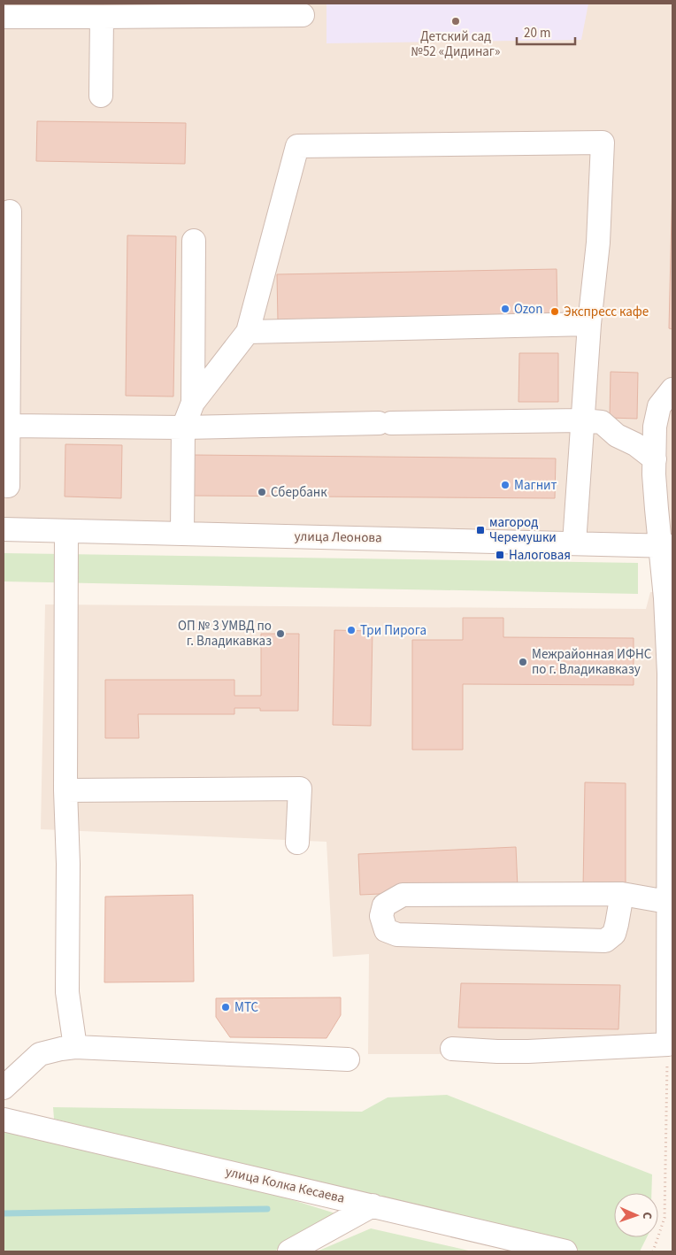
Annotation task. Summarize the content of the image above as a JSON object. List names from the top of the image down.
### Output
{
  "streets": {
    "street": ["улица Леонова", "улица Колка Кесаева"]
  },
  "places": {
    "other": [
      "Детский сад №52 «Дидинаг»",
      "Ozon",
      "Экспресс кафе",
      "Магнит",
      "Сбербанк",
      "Три Пирога",
      "ОП № 3 УМВД по г. Владикавказ",
      "Межрайонная ИФНС по г. Владикавказу",
      "МТС"
    ],
    "transit": ["магород Черемушки", "Налоговая"]
  },
  "scale_bar": "20 m",
  "north": "right"
}
